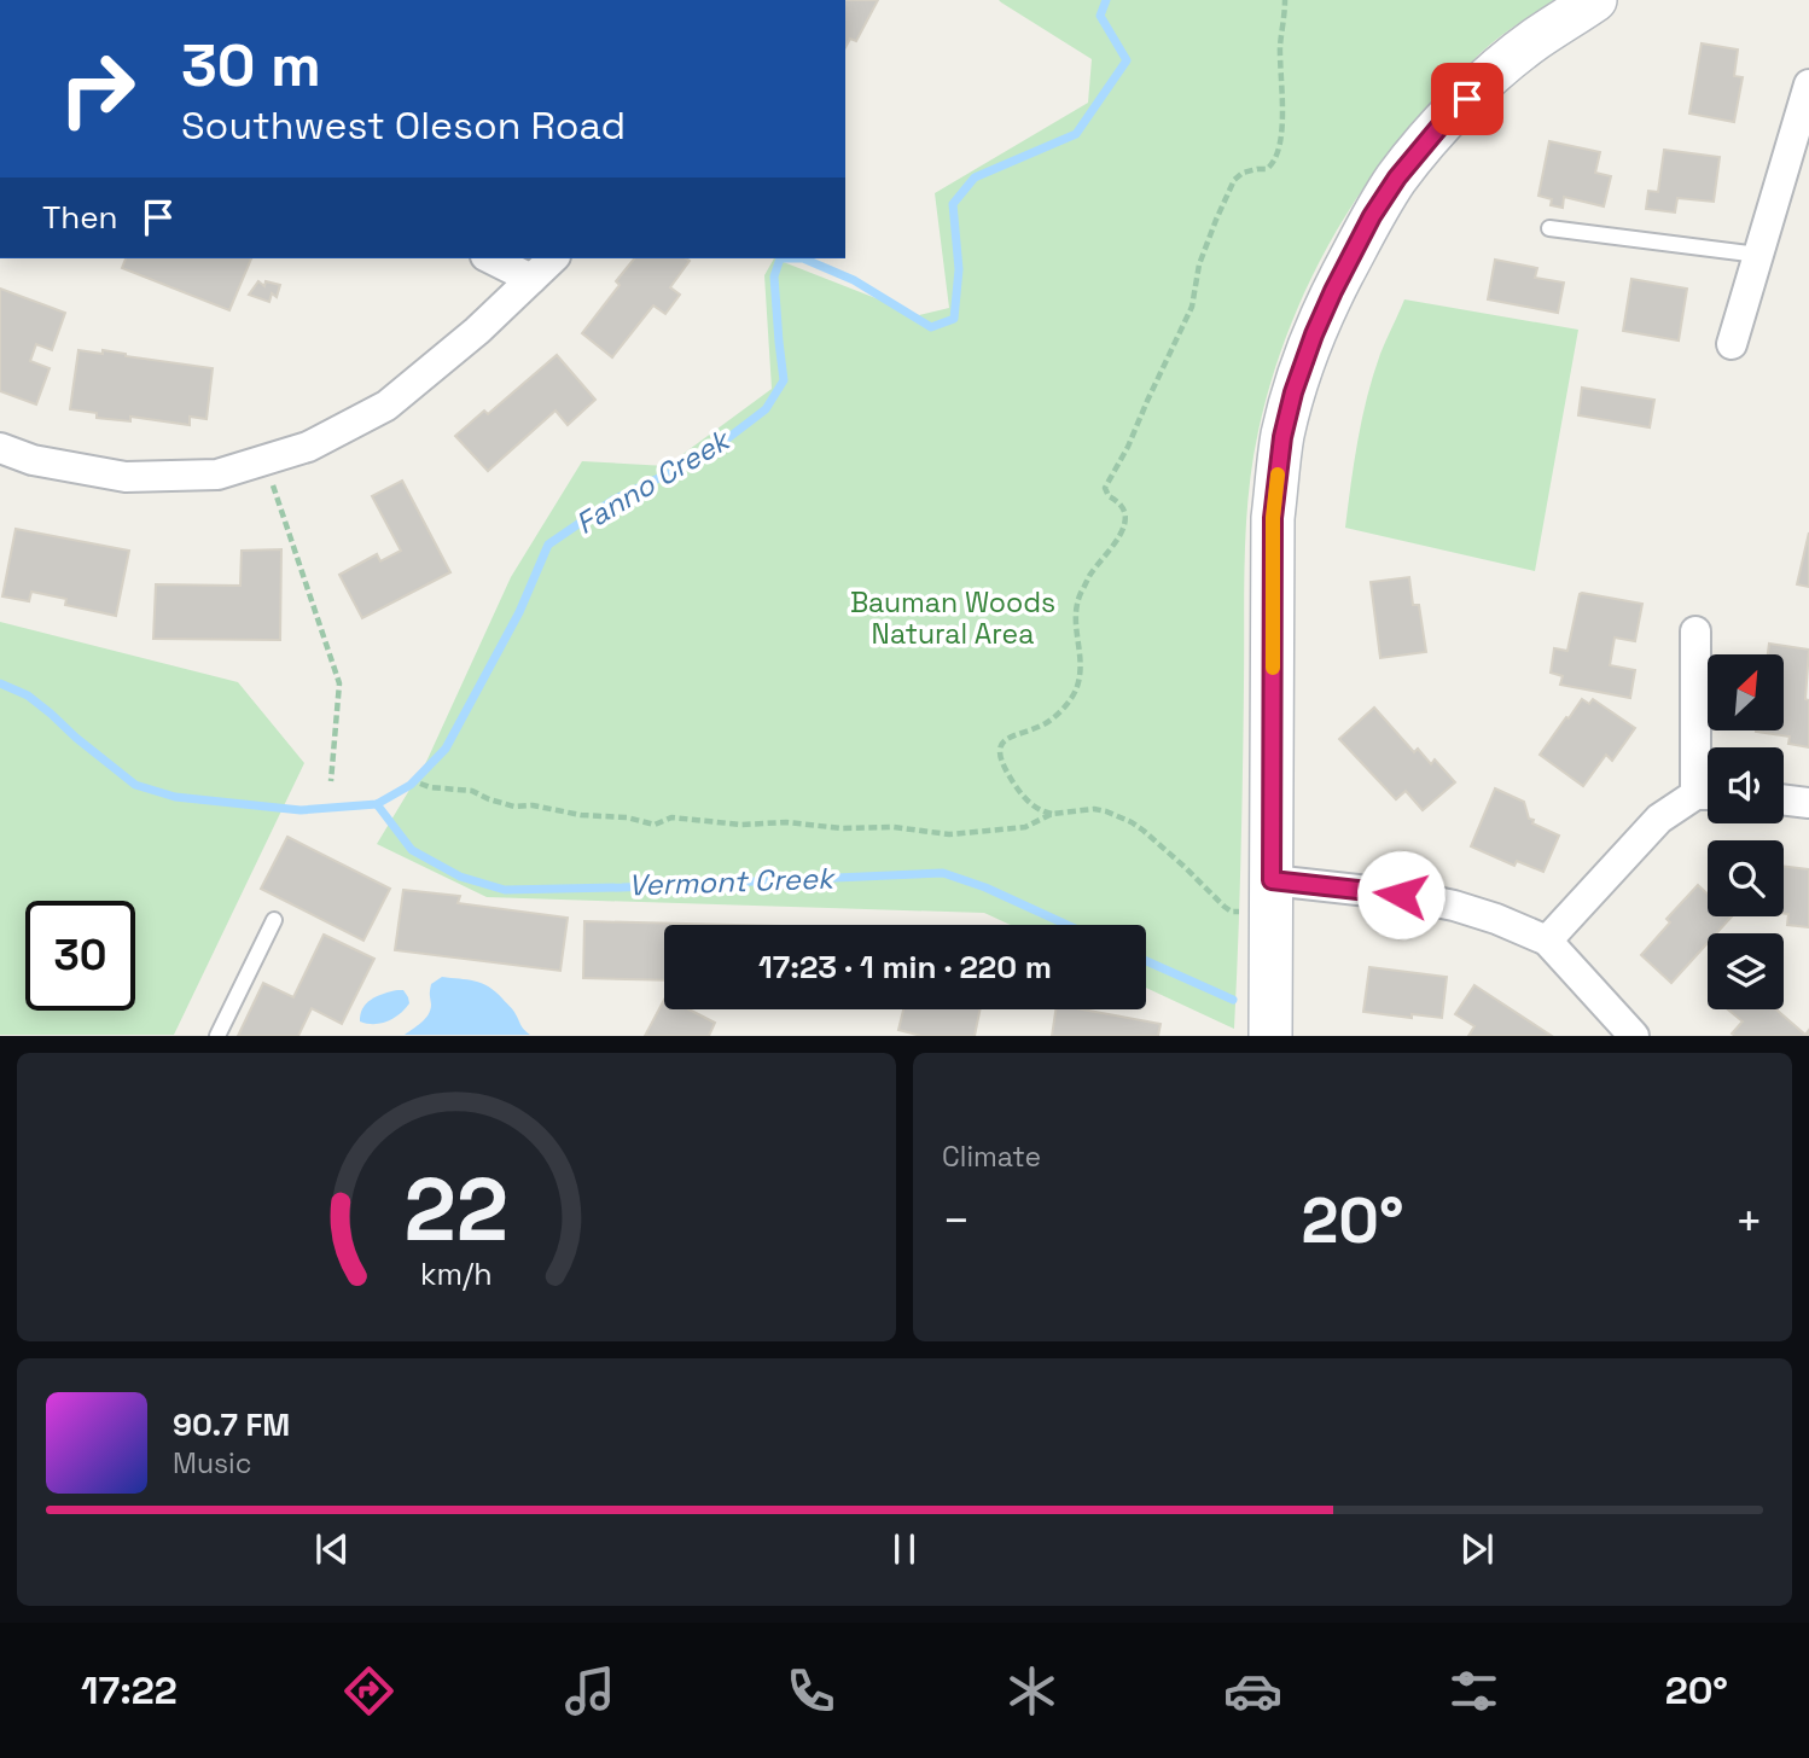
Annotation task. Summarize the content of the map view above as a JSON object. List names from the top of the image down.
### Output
{
  "water": ["Fanno Creek", "Vermont Creek"],
  "parks": ["Bauman Woods Natural Area"],
  "north": "top right",
  "page": {
    "turn": ["30 m", "Southwest Oleson Road"],
    "then": "Then",
    "limit": "30",
    "trip": "17:23 · 1 min · 220 m",
    "tile": "Climate",
    "heat": ["−", "20°", "+"],
    "song": ["90.7 FM", "Music"],
    "tabs": ["17:22", "20°"],
    "gauge": ["22", "km/h"]
  }
}
